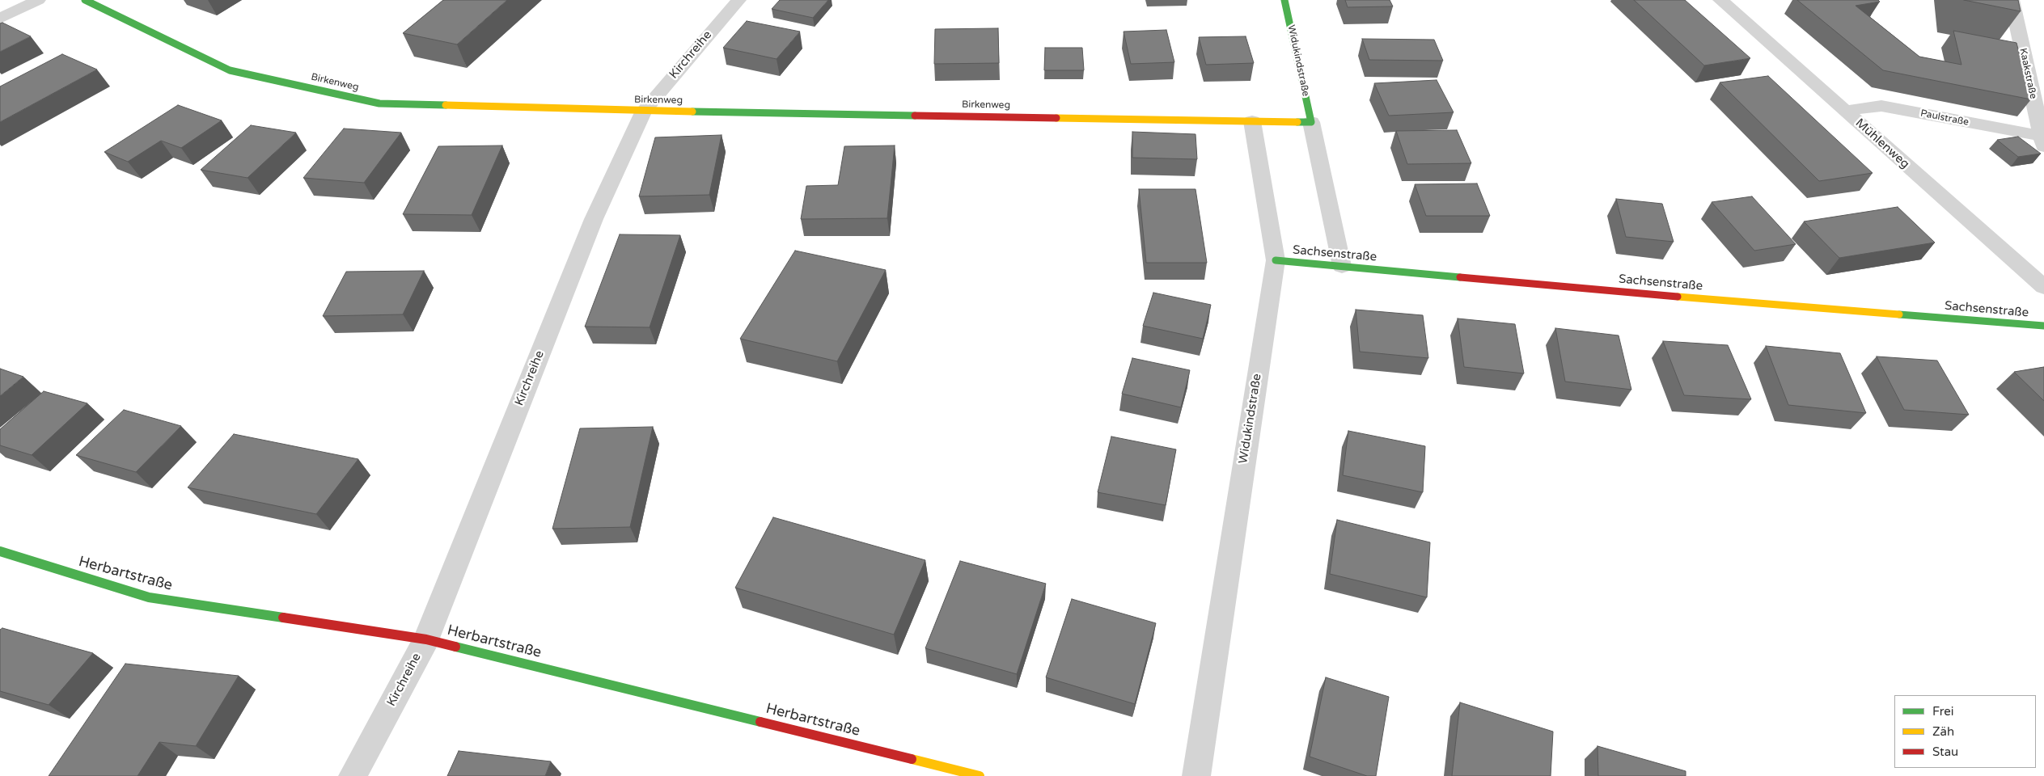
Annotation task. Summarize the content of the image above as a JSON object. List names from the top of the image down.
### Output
{
  "streets": {
    "street": [
      "Kirchreihe",
      "Widukindstraße",
      "Kaakstraße",
      "Birkenweg",
      "Paulstraße",
      "Mühlenweg",
      "Sachsenstraße",
      "Herbartstraße"
    ]
  },
  "crossings": [
    ["Kirchreihe", "Birkenweg"],
    ["Kirchreihe", "Herbartstraße"],
    ["Widukindstraße", "Birkenweg"],
    ["Widukindstraße", "Sachsenstraße"],
    ["Kaakstraße", "Paulstraße"],
    ["Paulstraße", "Mühlenweg"]
  ],
  "legend": ["Frei", "Zäh", "Stau"]
}
